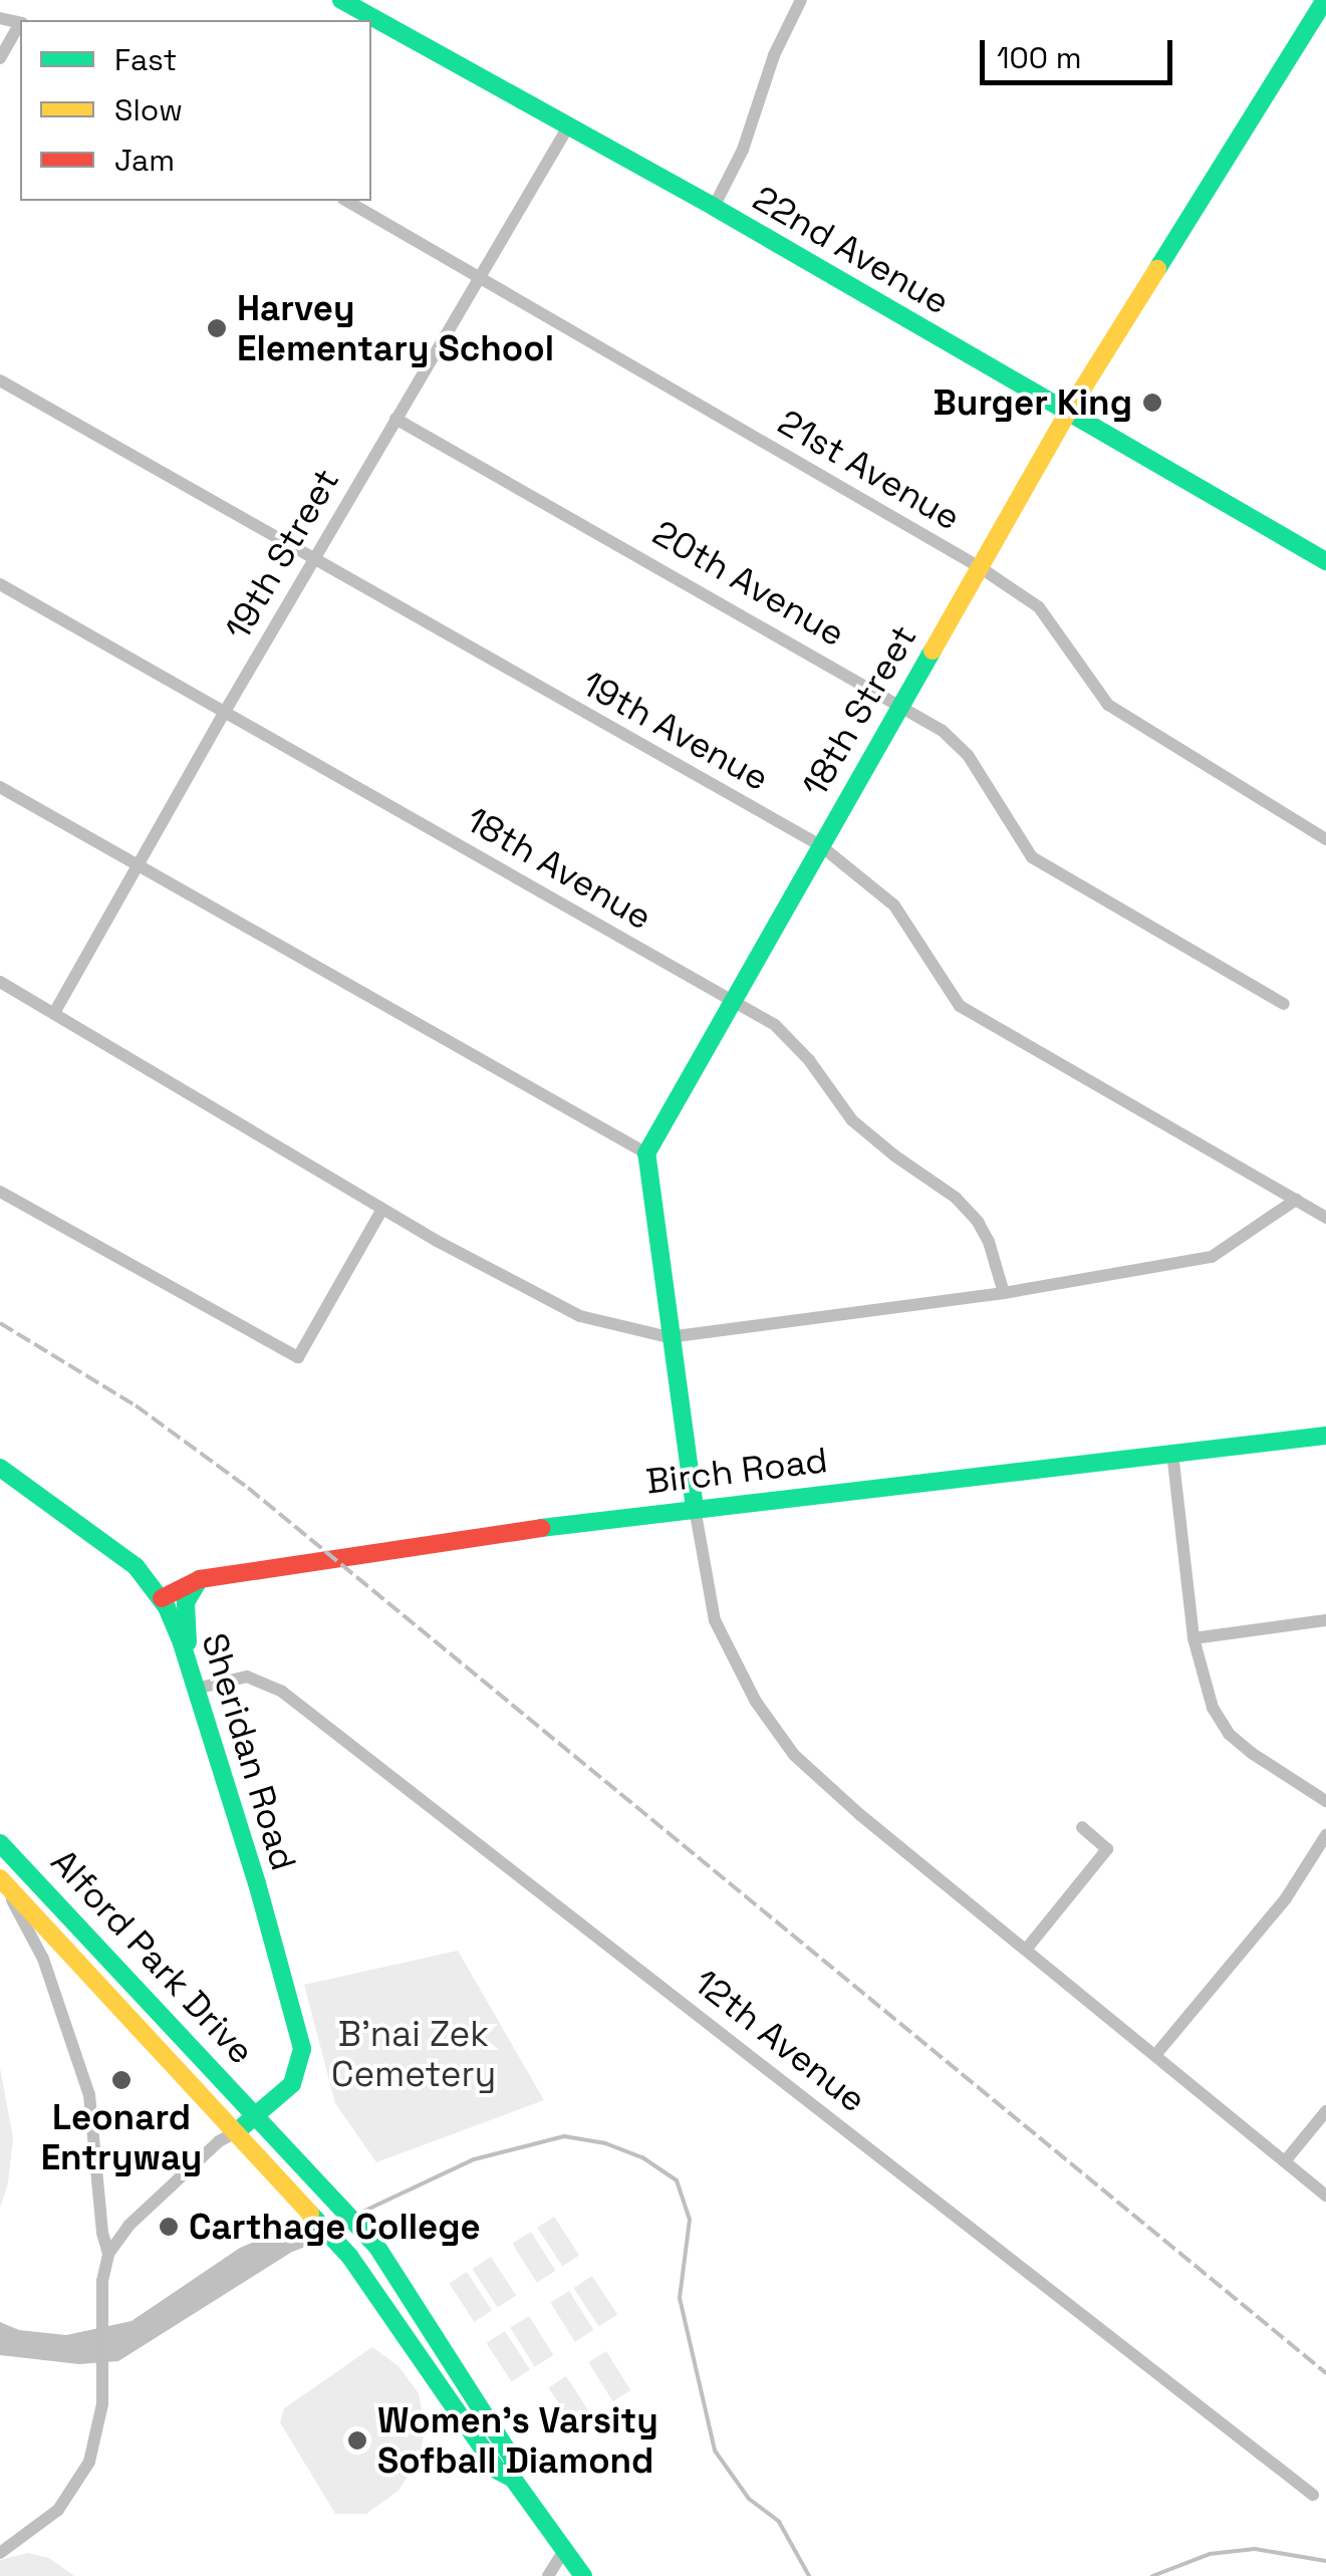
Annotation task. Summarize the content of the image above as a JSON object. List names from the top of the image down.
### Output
{
  "streets": {
    "street": [
      "22nd Avenue",
      "21st Avenue",
      "19th Street",
      "20th Avenue",
      "18th Street",
      "19th Avenue",
      "18th Avenue",
      "Birch Road",
      "Sheridan Road",
      "Alford Park Drive",
      "12th Avenue"
    ]
  },
  "crossings": [
    ["22nd Avenue", "19th Street"],
    ["22nd Avenue", "18th Street"],
    ["21st Avenue", "19th Street"],
    ["21st Avenue", "18th Street"],
    ["19th Street", "20th Avenue"],
    ["19th Street", "19th Avenue"],
    ["19th Street", "18th Avenue"],
    ["20th Avenue", "18th Street"],
    ["18th Street", "19th Avenue"],
    ["18th Street", "18th Avenue"],
    ["Birch Road", "Sheridan Road"],
    ["Sheridan Road", "Alford Park Drive"],
    ["Sheridan Road", "12th Avenue"]
  ],
  "parks": ["B'nai Zek Cemetery"],
  "places": [
    "Harvey Elementary School",
    "Burger King",
    "Leonard Entryway",
    "Carthage College",
    "Women's Varsity Sofball Diamond"
  ],
  "legend": ["Fast", "Slow", "Jam"],
  "scale_bar": "100 m"
}
